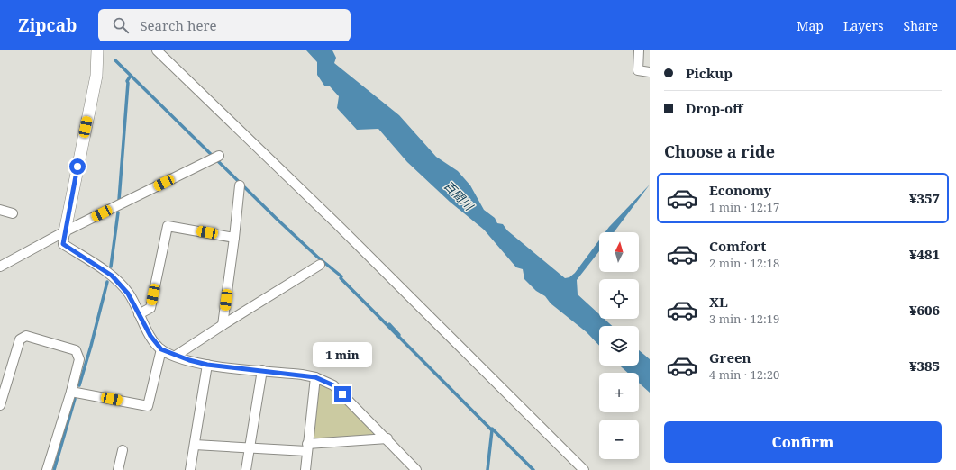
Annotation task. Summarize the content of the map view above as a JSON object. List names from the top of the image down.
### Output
{
  "water": ["百間川"],
  "north": "top",
  "page": {
    "header": "Zipcab",
    "search": "Search here",
    "nav": ["Map", "Layers", "Share"],
    "banner": ["Pickup", "Drop-off"],
    "heading": "Choose a ride",
    "list": [
      {
        "name": "Economy",
        "note": "1 min · 12:17",
        "value": "¥357"
      },
      {
        "name": "Comfort",
        "note": "2 min · 12:18",
        "value": "¥481"
      },
      {
        "name": "XL",
        "note": "3 min · 12:19",
        "value": "¥606"
      },
      {
        "name": "Green",
        "note": "4 min · 12:20",
        "value": "¥385"
      }
    ],
    "map_buttons": ["+", "−"],
    "bubble": "1 min",
    "buttons": "Confirm"
  }
}
